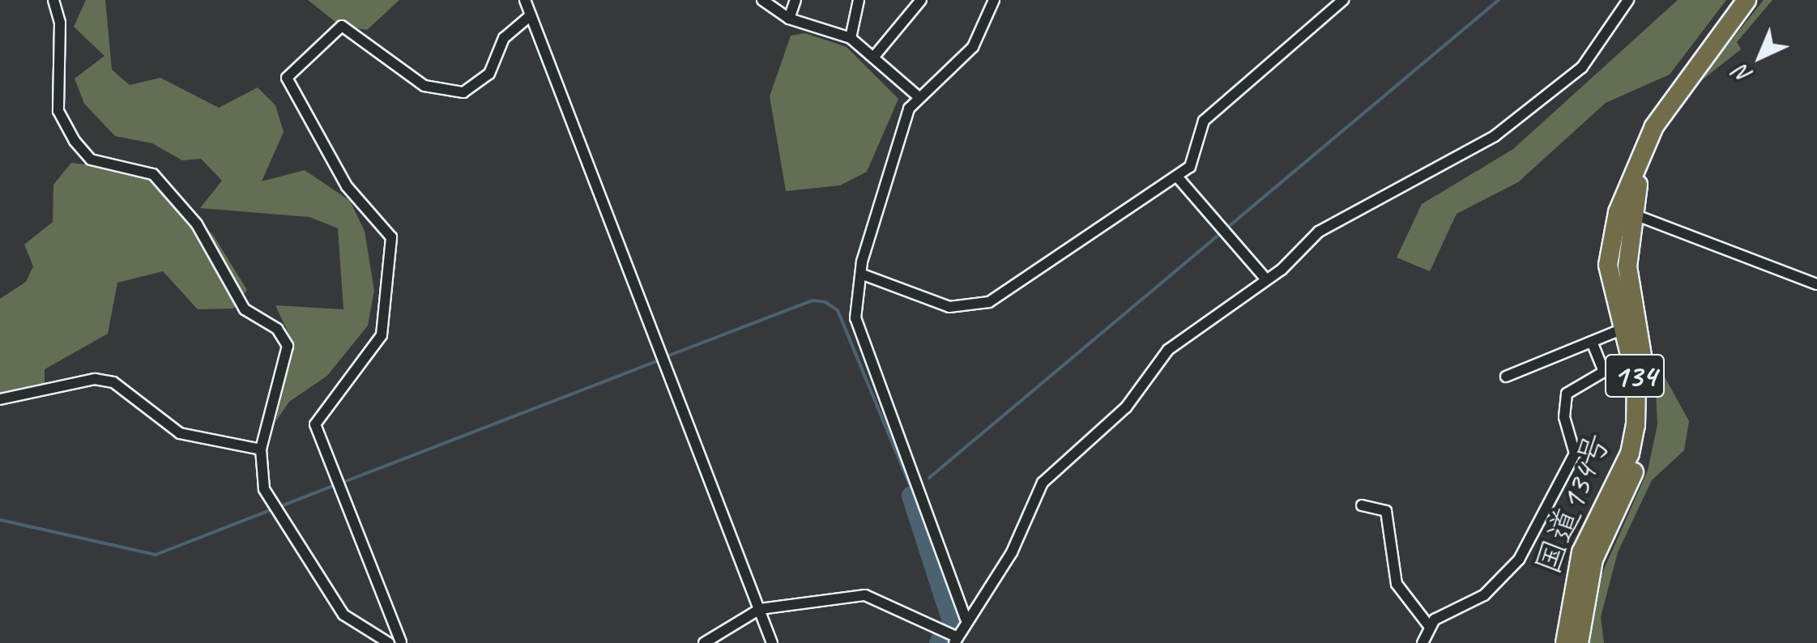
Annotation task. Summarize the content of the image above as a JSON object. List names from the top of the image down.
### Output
{
  "streets": {
    "highway": ["134", "国道134号"]
  },
  "north": "bottom left"
}
